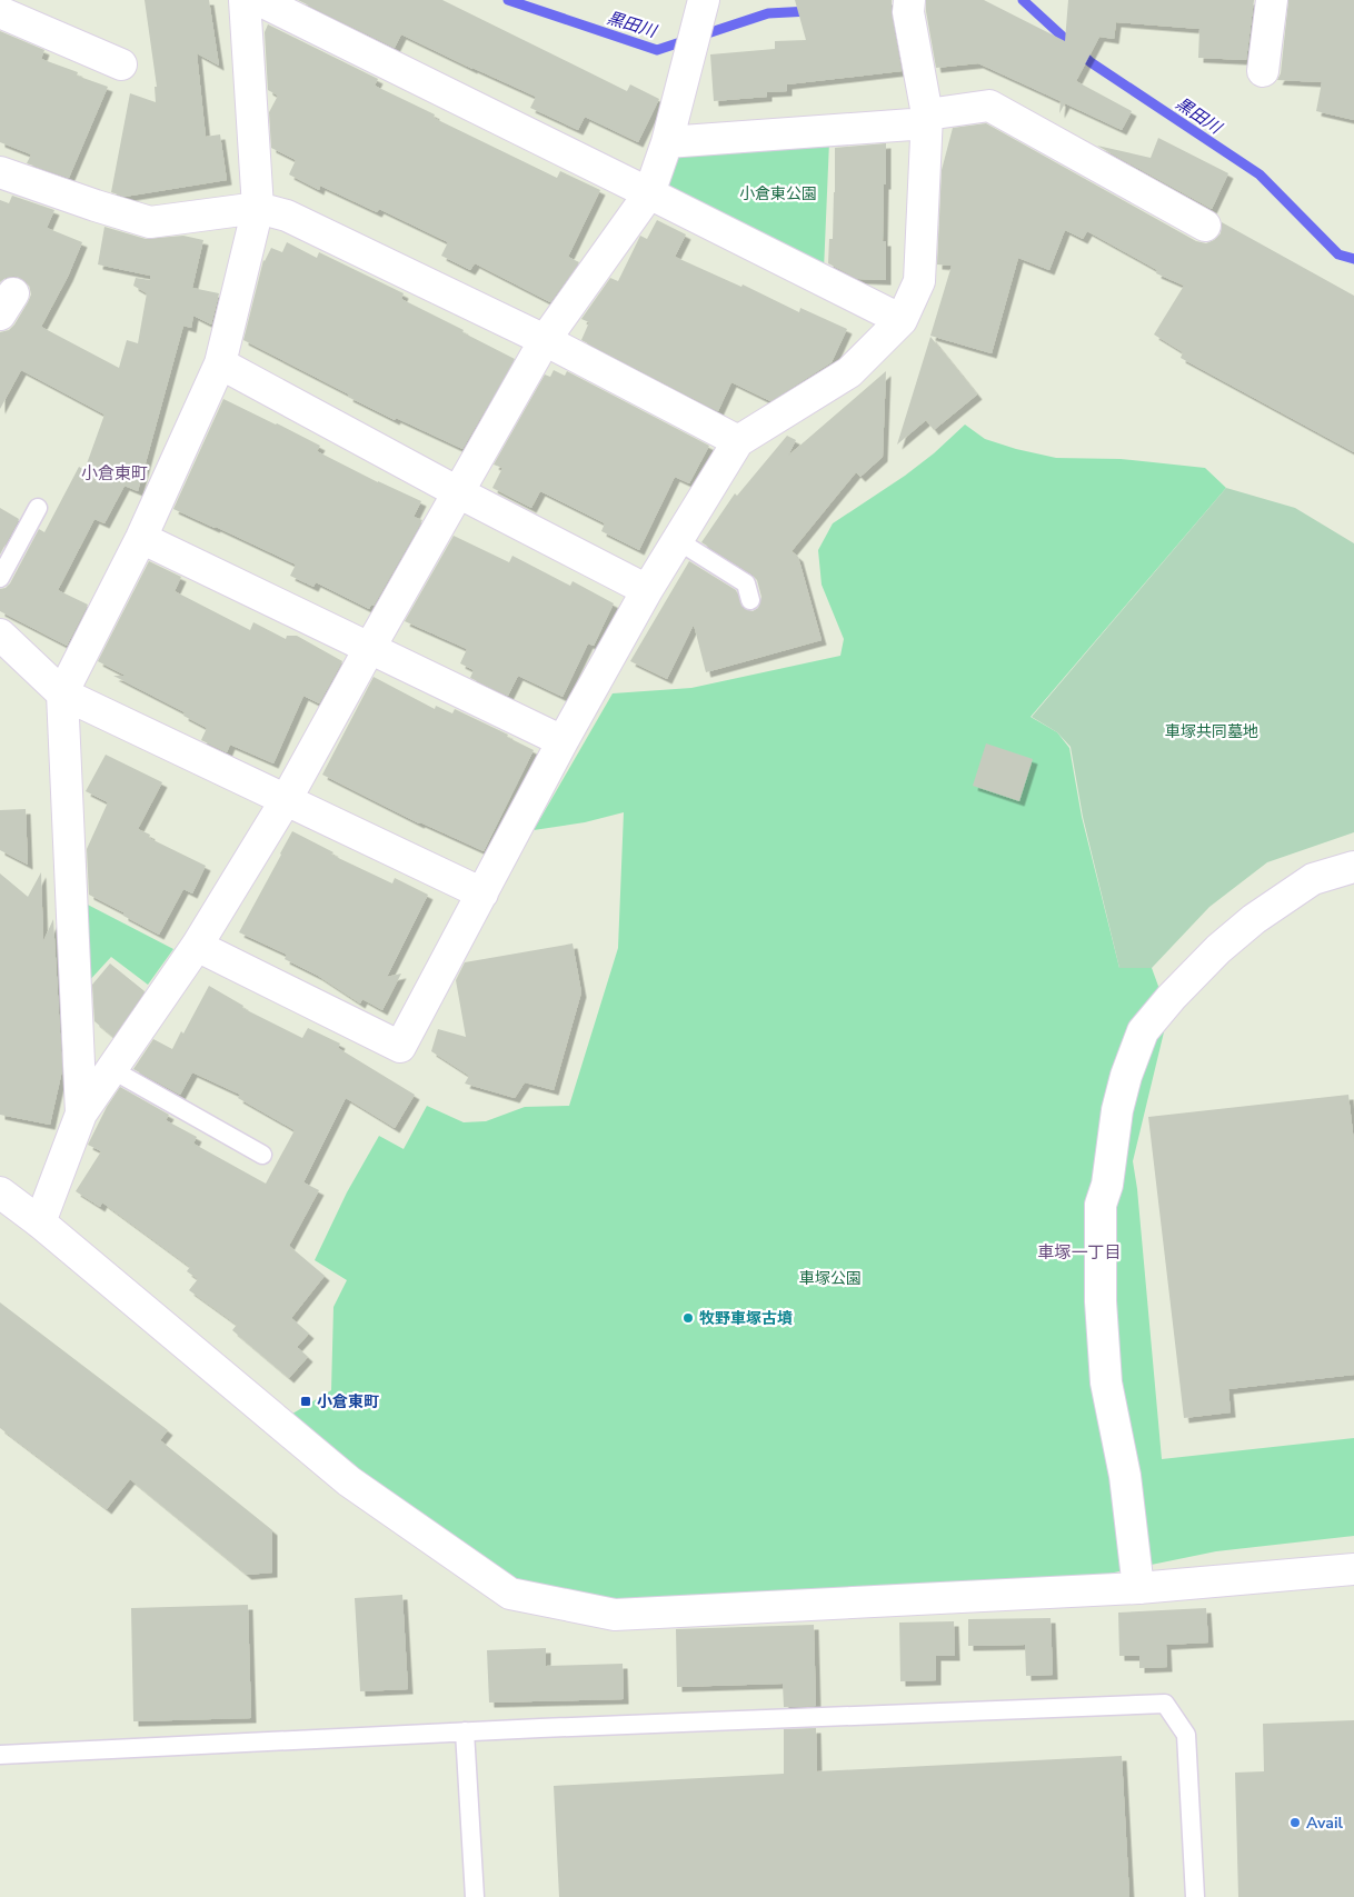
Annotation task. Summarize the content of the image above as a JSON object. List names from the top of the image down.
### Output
{
  "districts": ["小倉東町", "車塚一丁目"],
  "water": ["黒田川"],
  "parks": ["小倉東公園", "車塚共同墓地", "車塚公園"],
  "places": {
    "other": ["牧野車塚古墳", "Avail"],
    "transit": ["小倉東町"]
  }
}
